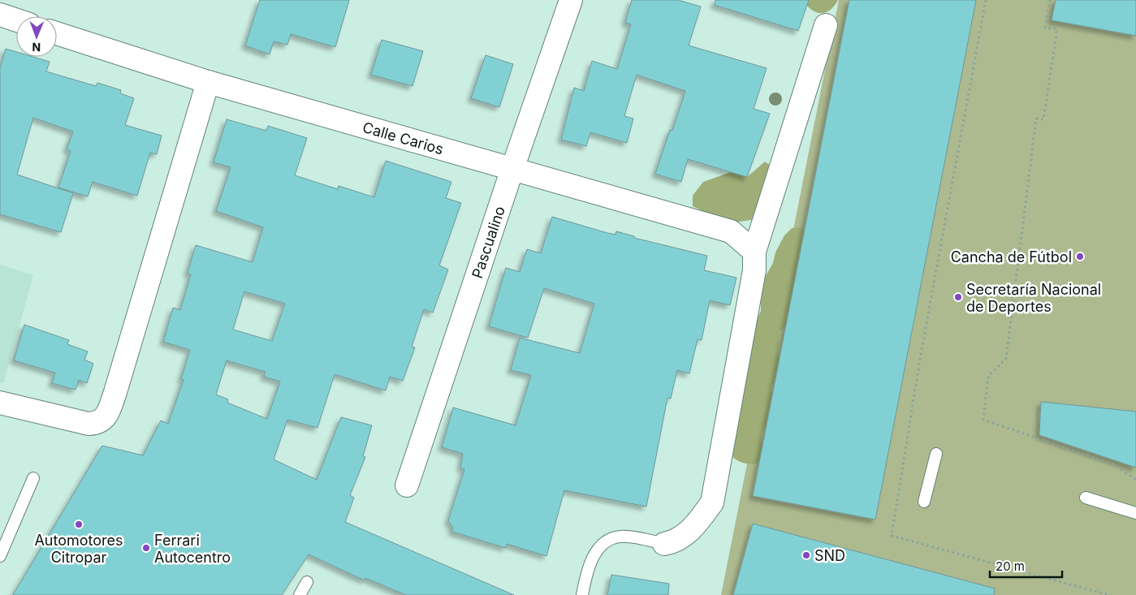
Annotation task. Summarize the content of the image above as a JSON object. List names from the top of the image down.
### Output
{
  "streets": {
    "street": ["Calle Carios", "Pascualino"]
  },
  "crossings": [
    ["Calle Carios", "Pascualino"]
  ],
  "places": [
    "Cancha de Fútbol",
    "Secretaría Nacional de Deportes",
    "Automotores Citropar",
    "Ferrari Autocentro",
    "SND"
  ],
  "scale_bar": "20 m",
  "north": "bottom"
}
